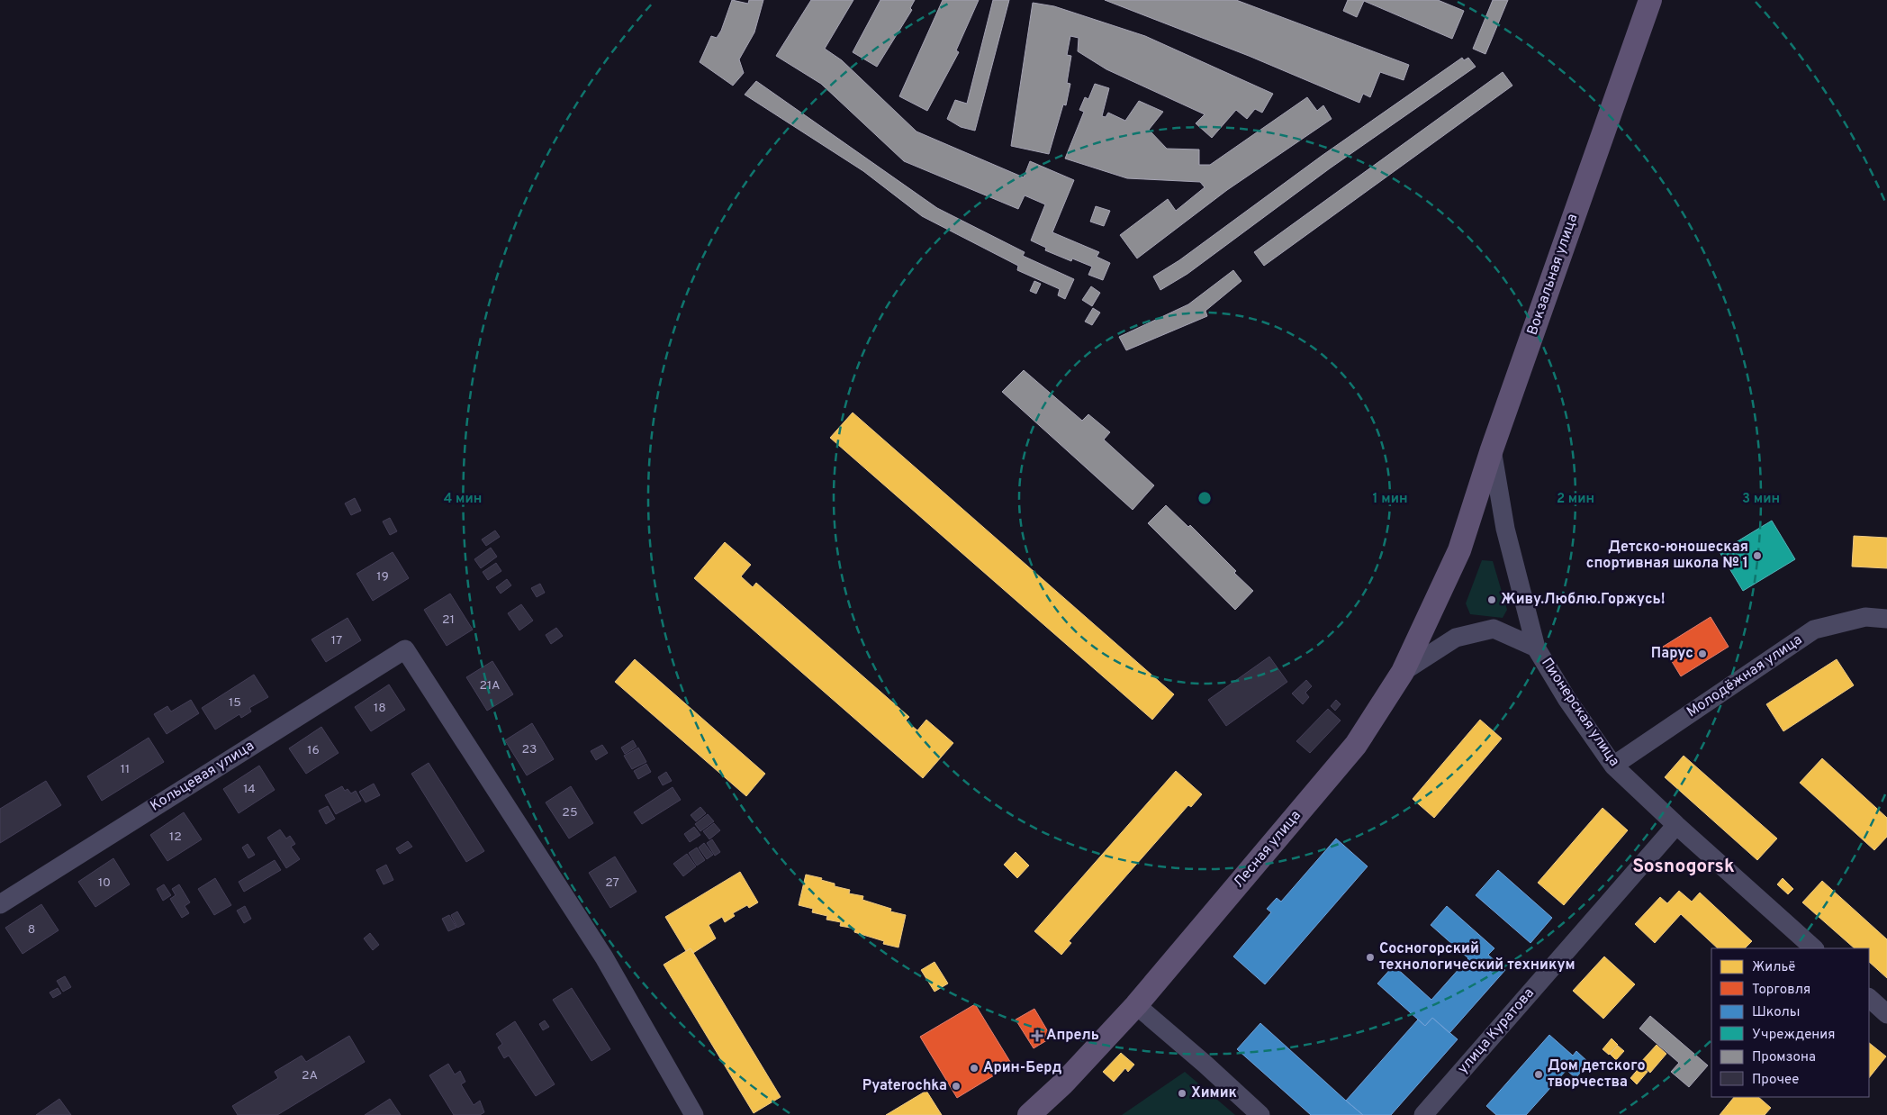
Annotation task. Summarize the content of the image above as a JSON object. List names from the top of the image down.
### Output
{
  "streets": {
    "main road": ["Вокзальная улица", "Лесная улица"],
    "street": [
      "Молодёжная улица",
      "Пионерская улица",
      "Кольцевая улица",
      "улица Куратова"
    ]
  },
  "crossings": [
    ["Вокзальная улица", "Пионерская улица"],
    ["Вокзальная улица", "Лесная улица"],
    ["Молодёжная улица", "Пионерская улица"],
    ["Пионерская улица", "улица Куратова"]
  ],
  "districts": ["Sosnogorsk"],
  "places": {
    "other": [
      "Детско-юношеская спортивная школа № 1",
      "Живу.Люблю.Горжусь!",
      "Парус",
      "Сосногорский технологический техникум",
      "Арин-Берд",
      "Дом детского творчества",
      "Pyaterochka",
      "Химик"
    ],
    "health": ["Апрель"]
  },
  "house_numbers": [
    "19",
    "21",
    "17",
    "21А",
    "15",
    "18",
    "23",
    "16",
    "11",
    "14",
    "25",
    "12",
    "10",
    "27",
    "8",
    "2А"
  ],
  "legend": [
    "Жильё",
    "Торговля",
    "Школы",
    "Учреждения",
    "Промзона",
    "Прочее"
  ],
  "rings": [
    "1 мин",
    "2 мин",
    "3 мин",
    "4 мин"
  ]
}
